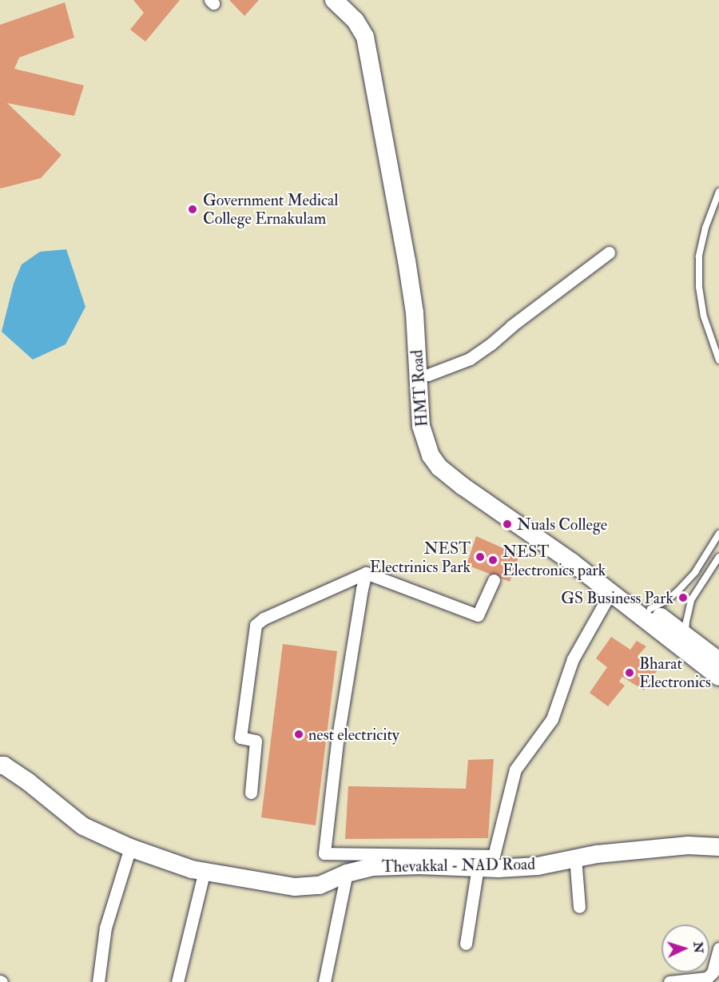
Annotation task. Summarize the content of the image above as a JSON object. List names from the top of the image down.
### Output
{
  "streets": {
    "main road": ["HMT Road", "Thevakkal - NAD Road"]
  },
  "places": [
    "Government Medical College Ernakulam",
    "Nuals College",
    "NEST Electrinics Park",
    "NEST Electronics park",
    "GS Business Park",
    "Bharat Electronics",
    "nest electricity"
  ],
  "north": "right"
}
